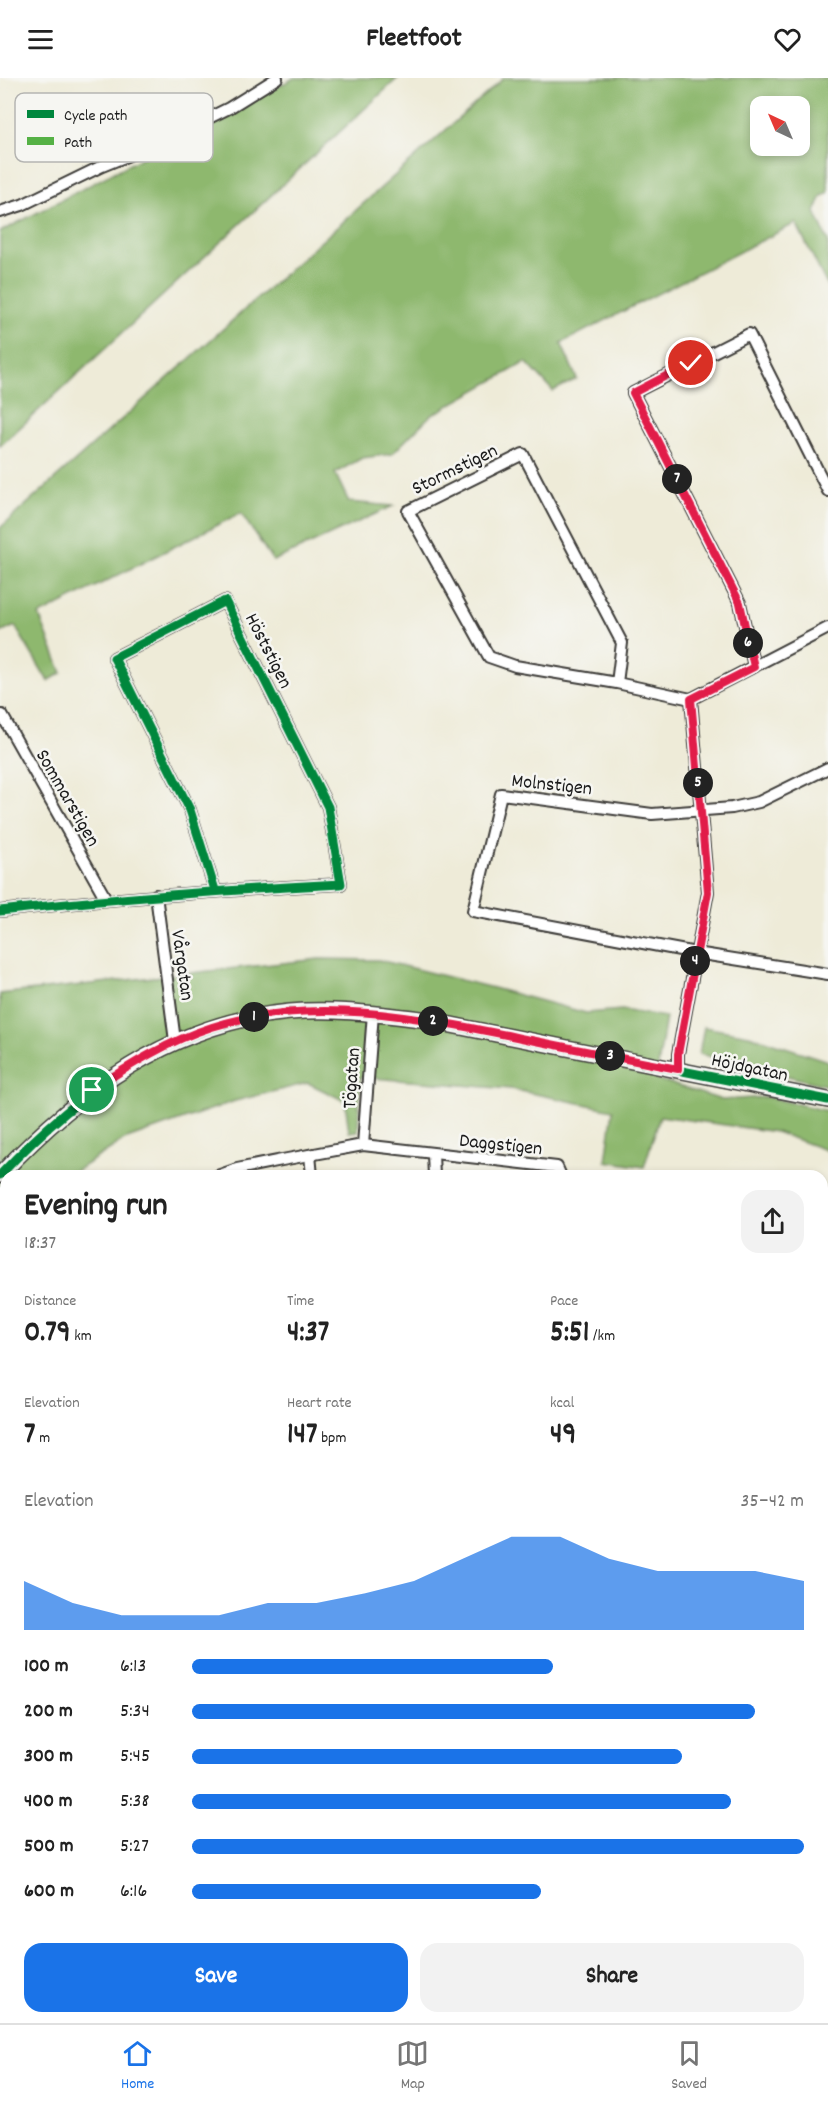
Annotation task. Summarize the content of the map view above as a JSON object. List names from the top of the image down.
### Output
{
  "streets": {
    "street": [
      "Stormstigen",
      "Höststigen",
      "Molnstigen",
      "Sommarstigen",
      "Vårgatan",
      "Höjdgatan",
      "Tögatan",
      "Daggstigen"
    ]
  },
  "crossings": [
    ["Höststigen", "Vårgatan"],
    ["Vårgatan", "Höjdgatan"],
    ["Höjdgatan", "Tögatan"],
    ["Tögatan", "Daggstigen"]
  ],
  "legend": ["Cycle path", "Path"],
  "north": "top left",
  "page": {
    "header": "Fleetfoot",
    "pins": [
      "7",
      "6",
      "5",
      "4",
      "1",
      "2",
      "3"
    ],
    "heading": ["Evening run", "18:37"],
    "stats": [
      ["Distance", "0.79 km"],
      ["Time", "4:37"],
      ["Pace", "5:51 /km"],
      ["Elevation", "7 m"],
      ["Heart rate", "147 bpm"],
      ["kcal", "49"]
    ],
    "chart": ["Elevation", "35–42 m"],
    "list": [
      {
        "name": "100 m",
        "note": "6:13"
      },
      {
        "name": "200 m",
        "note": "5:34"
      },
      {
        "name": "300 m",
        "note": "5:45"
      },
      {
        "name": "400 m",
        "note": "5:38"
      },
      {
        "name": "500 m",
        "note": "5:27"
      },
      {
        "name": "600 m",
        "note": "6:16"
      }
    ],
    "buttons": ["Save", "Share"],
    "tabs": ["Home", "Map", "Saved"]
  }
}
